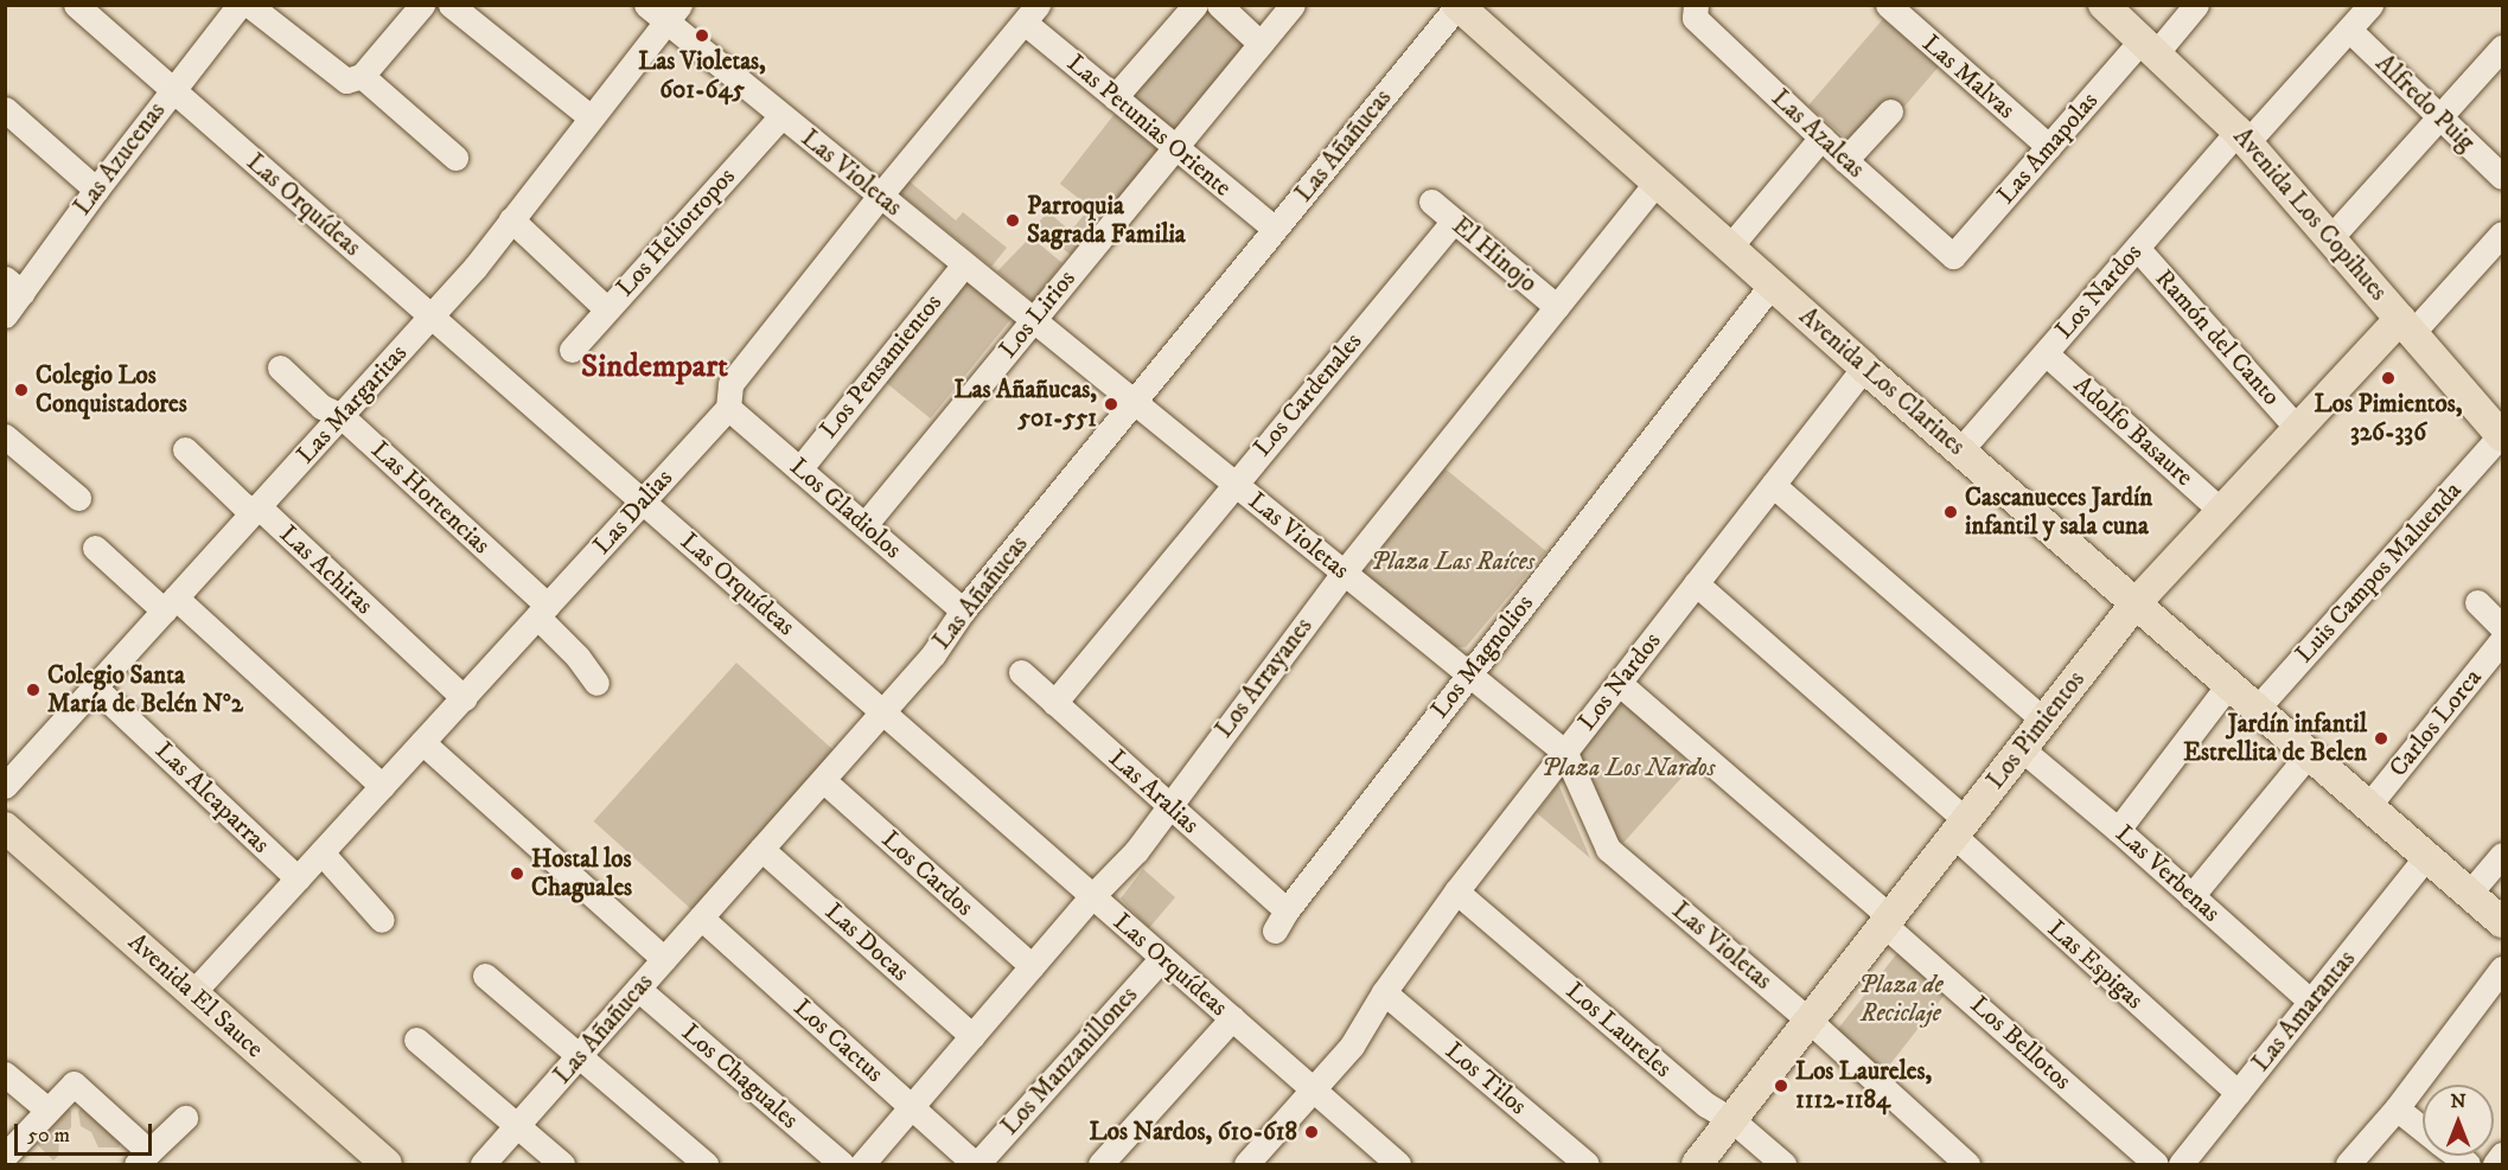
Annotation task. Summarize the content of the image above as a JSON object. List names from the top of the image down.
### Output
{
  "streets": {
    "main road": [
      "Avenida Los Copihues",
      "Avenida Los Clarines",
      "Los Pimientos",
      "Avenida El Sauce"
    ],
    "street": [
      "Las Malvas",
      "Alfredo Puig",
      "Las Petunias Oriente",
      "Las Azaleas",
      "Las Añañucas",
      "Las Amapolas",
      "Las Azucenas",
      "Las Violetas",
      "Las Orquídeas",
      "Los Heliotropos",
      "El Hinojo",
      "Los Nardos",
      "Los Lirios",
      "Ramón del Canto",
      "Los Pensamientos",
      "Los Cardenales",
      "Las Margaritas",
      "Adolfo Basaure",
      "Las Hortencias",
      "Los Gladiolos",
      "Las Dalias",
      "Las Achiras",
      "Luis Campos Maluenda",
      "Los Magnolios",
      "Los Arrayanes",
      "Carlos Lorca",
      "Las Aralias",
      "Las Alcaparras",
      "Los Cardos",
      "Las Verbenas",
      "Las Docas",
      "Las Espigas",
      "Las Amarantas",
      "Los Laureles",
      "Los Cactus",
      "Los Bellotos",
      "Los Manzanillones",
      "Los Chaguales",
      "Los Tilos"
    ]
  },
  "crossings": [
    ["Las Malvas", "Las Amapolas"],
    ["Alfredo Puig", "Los Nardos"],
    ["Las Petunias Oriente", "Las Añañucas"],
    ["Las Petunias Oriente", "Los Lirios"],
    ["Las Petunias Oriente", "Las Dalias"],
    ["Las Azaleas", "Las Amapolas"],
    ["Las Añañucas", "Las Violetas"],
    ["Las Añañucas", "Las Orquídeas"],
    ["Las Añañucas", "Avenida Los Clarines"],
    ["Las Añañucas", "Los Gladiolos"],
    ["Las Añañucas", "Los Cardos"],
    ["Las Añañucas", "Las Docas"],
    ["Las Añañucas", "Los Cactus"],
    ["Las Añañucas", "Los Chaguales"],
    ["Las Amapolas", "Avenida Los Copihues"],
    ["Las Azucenas", "Las Orquídeas"],
    ["Las Violetas", "Los Heliotropos"],
    ["Las Violetas", "Los Nardos"],
    ["Las Violetas", "Los Lirios"],
    ["Las Violetas", "Los Pensamientos"],
    ["Las Violetas", "Los Cardenales"],
    ["Las Violetas", "Las Margaritas"],
    ["Las Violetas", "Las Dalias"],
    ["Las Violetas", "Los Magnolios"],
    ["Las Violetas", "Los Arrayanes"],
    ["Las Violetas", "Los Pimientos"],
    ["Las Orquídeas", "Los Nardos"],
    ["Las Orquídeas", "Las Margaritas"],
    ["Las Orquídeas", "Las Dalias"],
    ["Las Orquídeas", "Los Arrayanes"],
    ["Las Orquídeas", "Los Manzanillones"],
    ["Avenida Los Copihues", "Los Nardos"],
    ["Avenida Los Copihues", "Luis Campos Maluenda"],
    ["Avenida Los Copihues", "Los Pimientos"],
    ["El Hinojo", "Los Cardenales"],
    ["El Hinojo", "Los Arrayanes"],
    ["Los Nardos", "Ramón del Canto"],
    ["Los Nardos", "Avenida Los Clarines"],
    ["Los Nardos", "Adolfo Basaure"],
    ["Los Nardos", "Las Espigas"],
    ["Los Nardos", "Los Laureles"],
    ["Los Nardos", "Los Bellotos"],
    ["Los Nardos", "Los Tilos"],
    ["Los Lirios", "Los Gladiolos"],
    ["Ramón del Canto", "Los Pimientos"],
    ["Los Pensamientos", "Los Gladiolos"],
    ["Avenida Los Clarines", "Luis Campos Maluenda"],
    ["Avenida Los Clarines", "Los Magnolios"],
    ["Avenida Los Clarines", "Los Arrayanes"],
    ["Avenida Los Clarines", "Carlos Lorca"],
    ["Avenida Los Clarines", "Los Pimientos"],
    ["Avenida Los Clarines", "Las Amarantas"],
    ["Los Cardenales", "Las Aralias"],
    ["Las Margaritas", "Las Hortencias"],
    ["Las Margaritas", "Las Achiras"],
    ["Las Margaritas", "Las Alcaparras"],
    ["Adolfo Basaure", "Los Pimientos"],
    ["Las Hortencias", "Las Dalias"],
    ["Los Gladiolos", "Las Dalias"],
    ["Las Dalias", "Las Achiras"],
    ["Las Dalias", "Las Alcaparras"],
    ["Las Dalias", "Avenida El Sauce"],
    ["Los Magnolios", "Las Aralias"],
    ["Los Arrayanes", "Las Aralias"],
    ["Los Arrayanes", "Los Cardos"],
    ["Los Arrayanes", "Las Docas"],
    ["Los Arrayanes", "Los Cactus"],
    ["Los Pimientos", "Las Verbenas"],
    ["Los Pimientos", "Las Espigas"],
    ["Los Pimientos", "Los Laureles"],
    ["Los Pimientos", "Los Bellotos"],
    ["Las Verbenas", "Las Amarantas"],
    ["Las Espigas", "Las Amarantas"],
    ["Los Cactus", "Los Manzanillones"]
  ],
  "districts": ["Sindempart"],
  "parks": ["Plaza Las Raíces", "Plaza Los Nardos", "Plaza de Reciclaje"],
  "places": [
    "Las Violetas, 601-645",
    "Parroquia Sagrada Familia",
    "Los Pimientos, 326-336",
    "Colegio Los Conquistadores",
    "Las Añañucas, 501-551",
    "Cascanueces Jardín infantil y sala cuna",
    "Colegio Santa María de Belén N°2",
    "Jardín infantil Estrellita de Belen",
    "Hostal los Chaguales",
    "Los Laureles, 1112-1184",
    "Los Nardos, 610-618"
  ],
  "scale_bar": "50 m",
  "north": "top"
}
